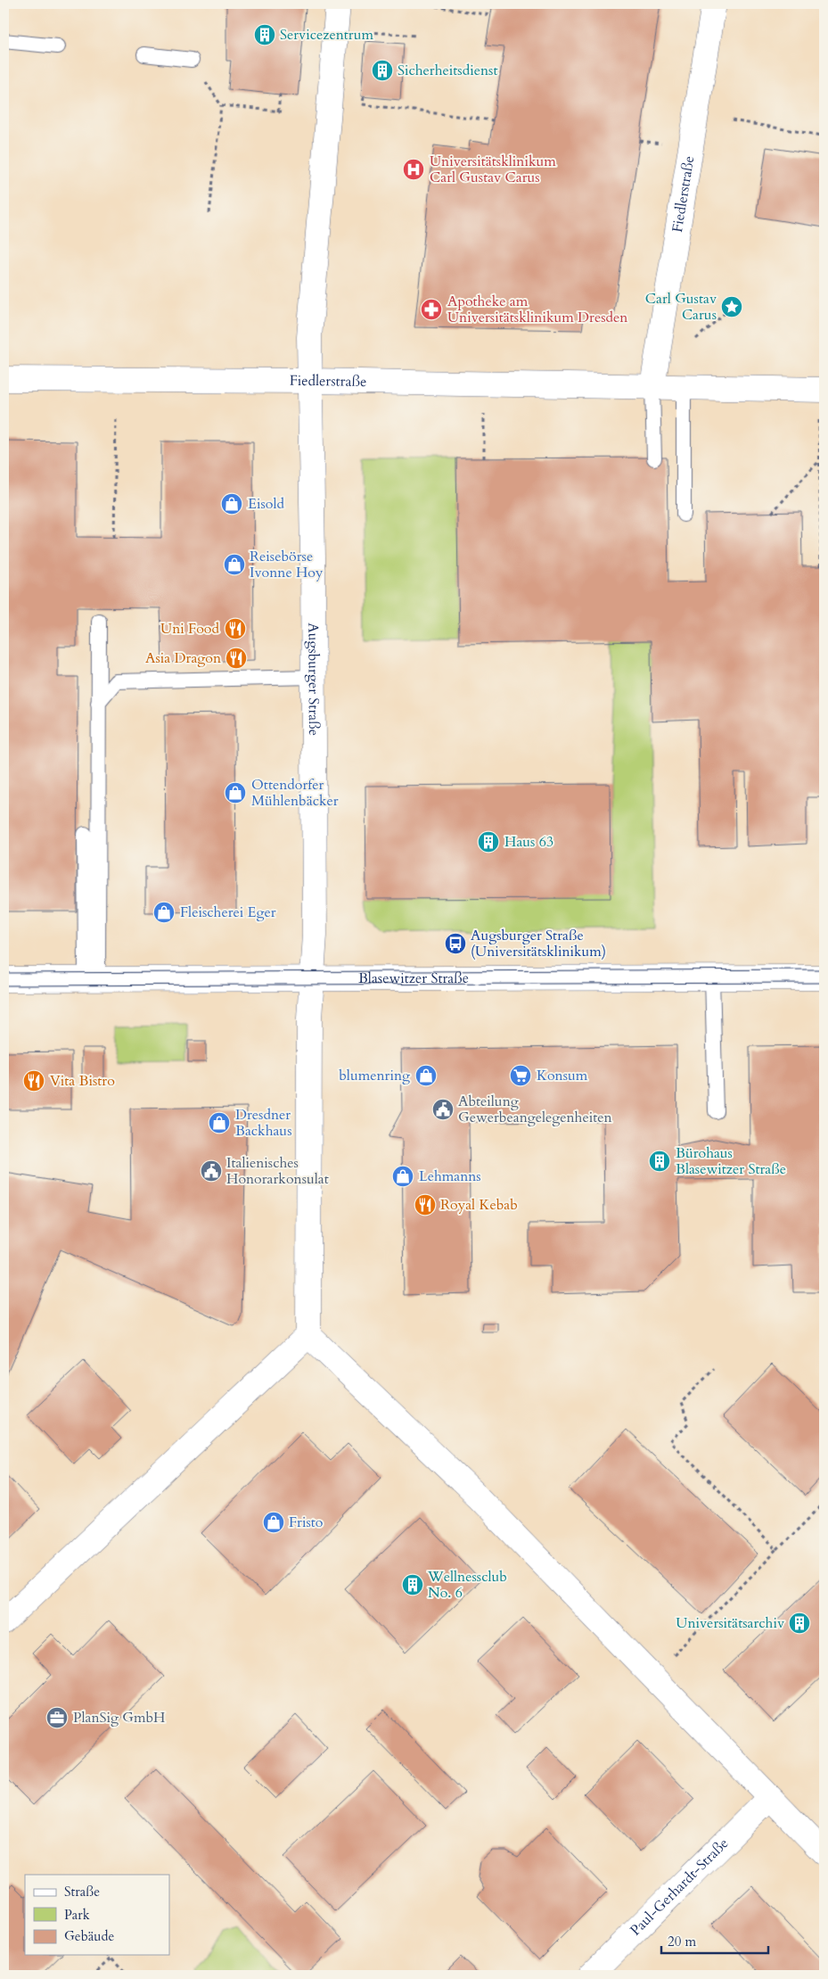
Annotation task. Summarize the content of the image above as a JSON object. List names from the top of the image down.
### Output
{
  "streets": {
    "street": [
      "Fiedlerstraße",
      "Augsburger Straße",
      "Blasewitzer Straße",
      "Paul-Gerhardt-Straße"
    ]
  },
  "crossings": [
    ["Fiedlerstraße", "Augsburger Straße"],
    ["Augsburger Straße", "Blasewitzer Straße"]
  ],
  "places": {
    "building": [
      "Servicezentrum",
      "Sicherheitsdienst",
      "Haus 63",
      "Bürohaus Blasewitzer Straße",
      "Wellnessclub No. 6",
      "Universitätsarchiv"
    ],
    "hospital": ["Universitätsklinikum Carl Gustav Carus"],
    "place": ["Carl Gustav Carus"],
    "pharmacy": ["Apotheke am Universitätsklinikum Dresden"],
    "shop": [
      "Eisold",
      "Reisebörse Ivonne Hoy",
      "Ottendorfer Mühlenbäcker",
      "Fleischerei Eger",
      "blumenring",
      "Dresdner Backhaus",
      "Lehmanns",
      "Fristo"
    ],
    "restaurant": [
      "Uni Food",
      "Asia Dragon",
      "Vita Bistro",
      "Royal Kebab"
    ],
    "bus stop": ["Augsburger Straße (Universitätsklinikum)"],
    "supermarket": ["Konsum"],
    "public building": ["Abteilung Gewerbeangelegenheiten", "Italienisches Honorarkonsulat"],
    "office": ["PlanSig GmbH"]
  },
  "legend": ["Straße", "Park", "Gebäude"],
  "scale_bar": "20 m"
}
